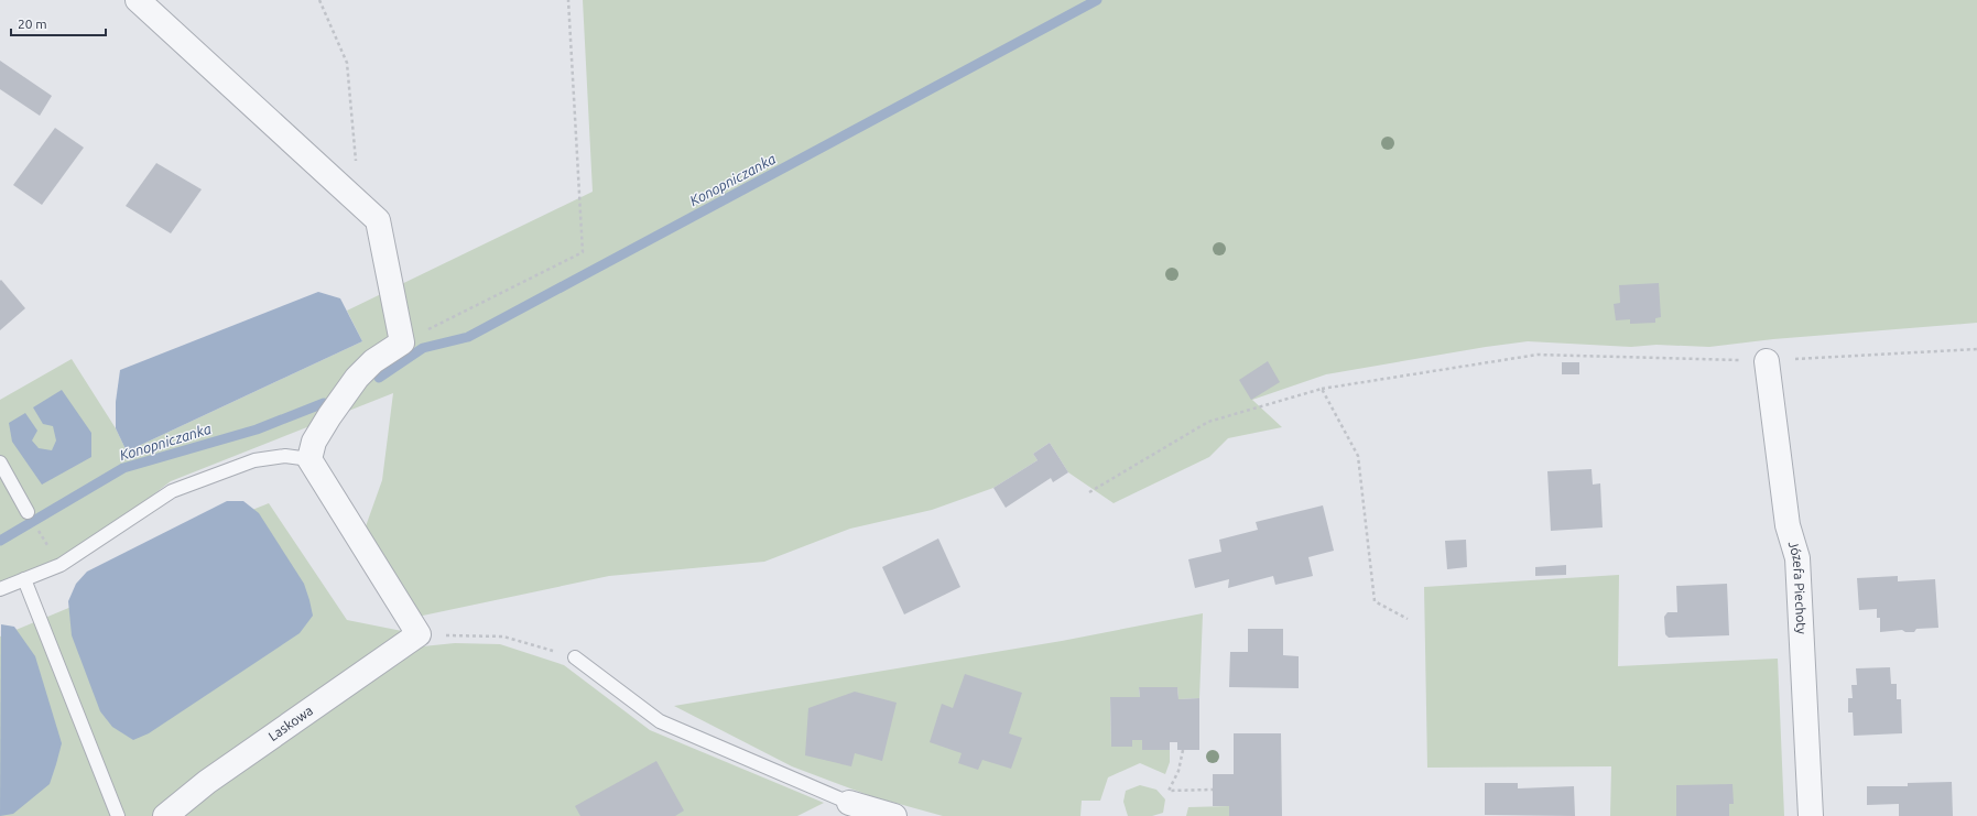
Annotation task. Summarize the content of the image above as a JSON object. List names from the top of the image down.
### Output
{
  "streets": {
    "street": ["Józefa Piechoty", "Laskowa"]
  },
  "water": ["Konopniczanka"],
  "scale_bar": "20 m"
}
